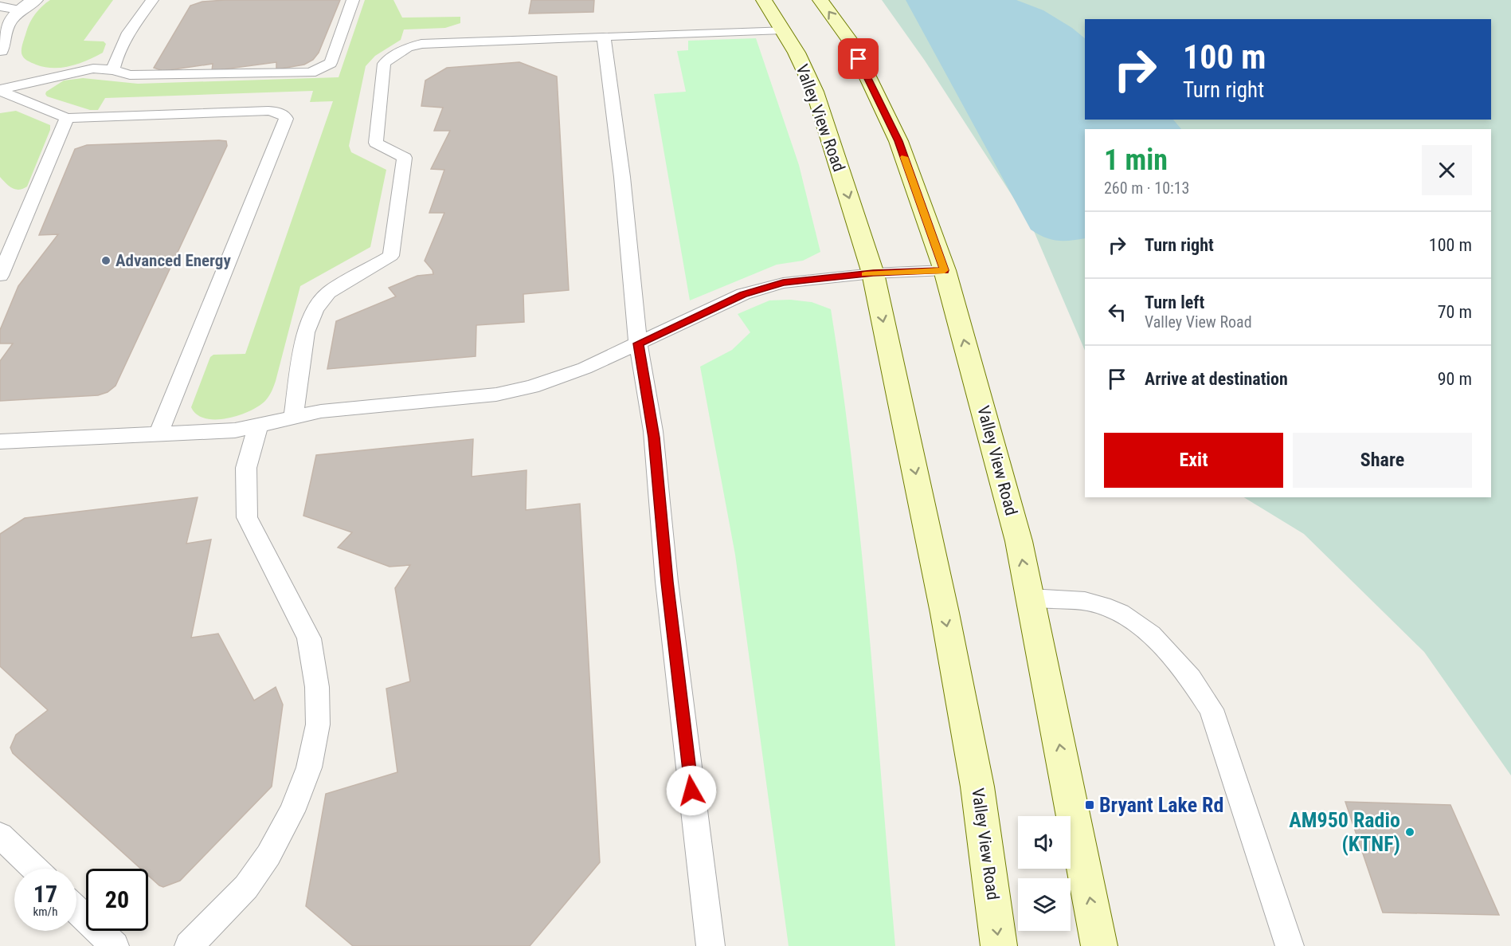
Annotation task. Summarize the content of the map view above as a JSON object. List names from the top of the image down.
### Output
{
  "streets": {
    "main road": ["Valley View Road"]
  },
  "places": {
    "other": ["Advanced Energy", "AM950 Radio (KTNF)"],
    "transit": ["Bryant Lake Rd"]
  },
  "page": {
    "turn": ["100 m", "Turn right"],
    "heading": ["1 min", "260 m · 10:13"],
    "list": [
      {
        "name": "Turn right",
        "value": "100 m"
      },
      {
        "name": "Turn left",
        "note": "Valley View Road",
        "value": "70 m"
      },
      {
        "name": "Arrive at destination",
        "value": "90 m"
      }
    ],
    "buttons": ["Exit", "Share"],
    "speed": "17 km/h",
    "limit": "20"
  }
}
